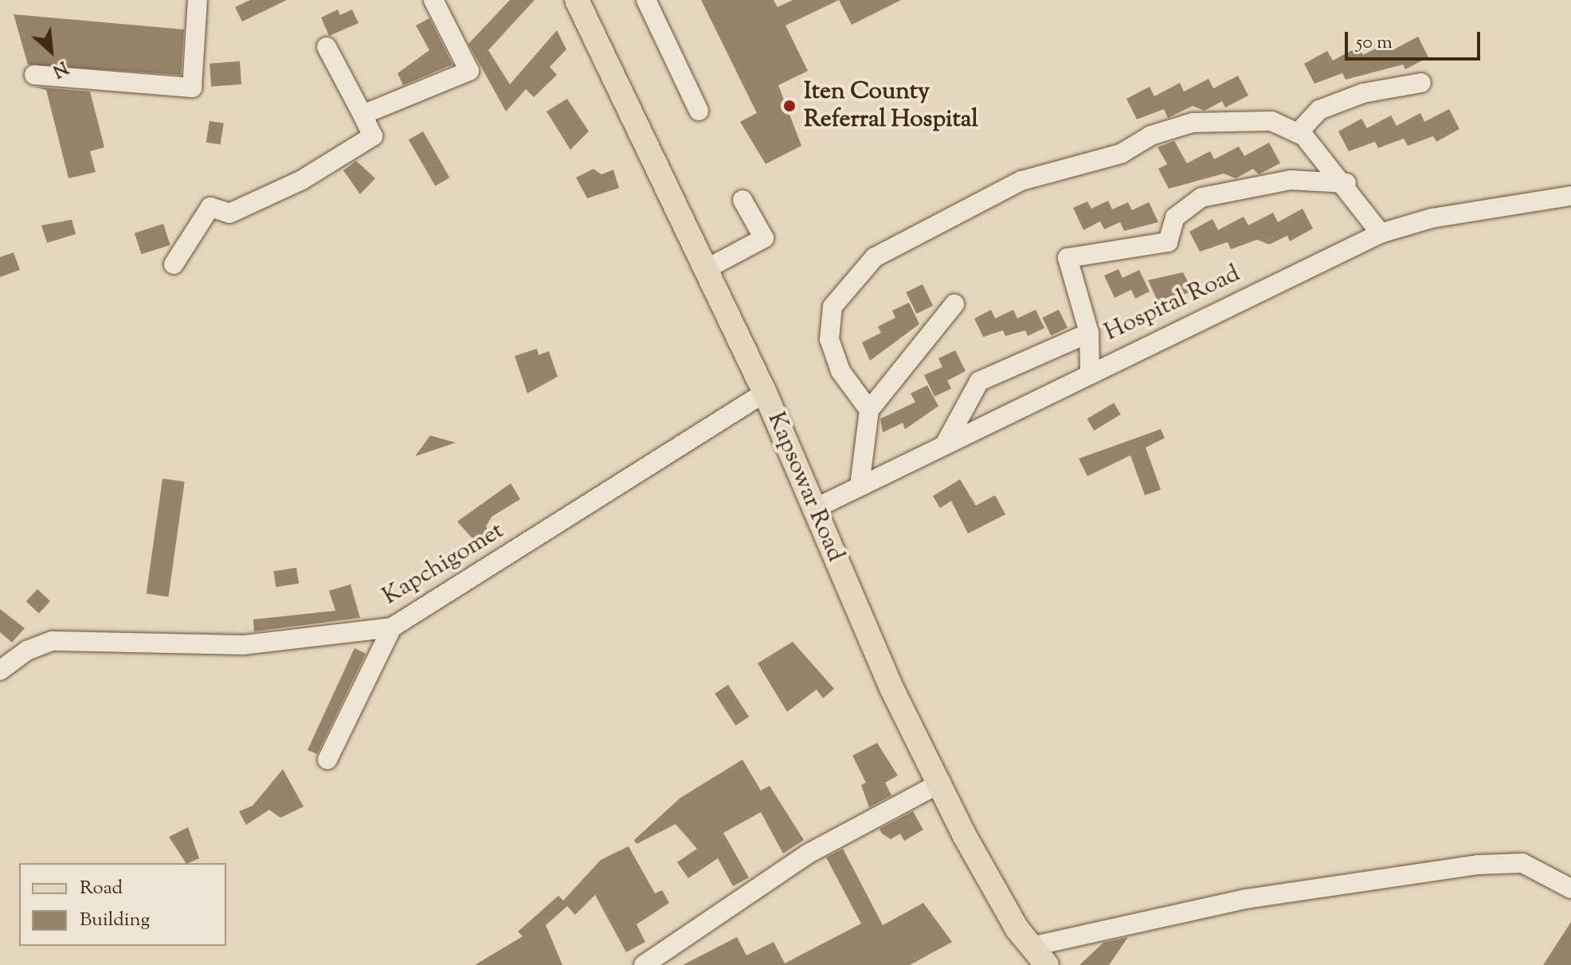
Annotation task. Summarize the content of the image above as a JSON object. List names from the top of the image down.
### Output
{
  "streets": {
    "main road": ["Kapsowar Road"],
    "street": ["Hospital Road", "Kapchigomet"]
  },
  "crossings": [
    ["Hospital Road", "Kapsowar Road"],
    ["Kapsowar Road", "Kapchigomet"]
  ],
  "places": ["Iten County Referral Hospital"],
  "legend": ["Road", "Building"],
  "scale_bar": "50 m",
  "north": "bottom right"
}
